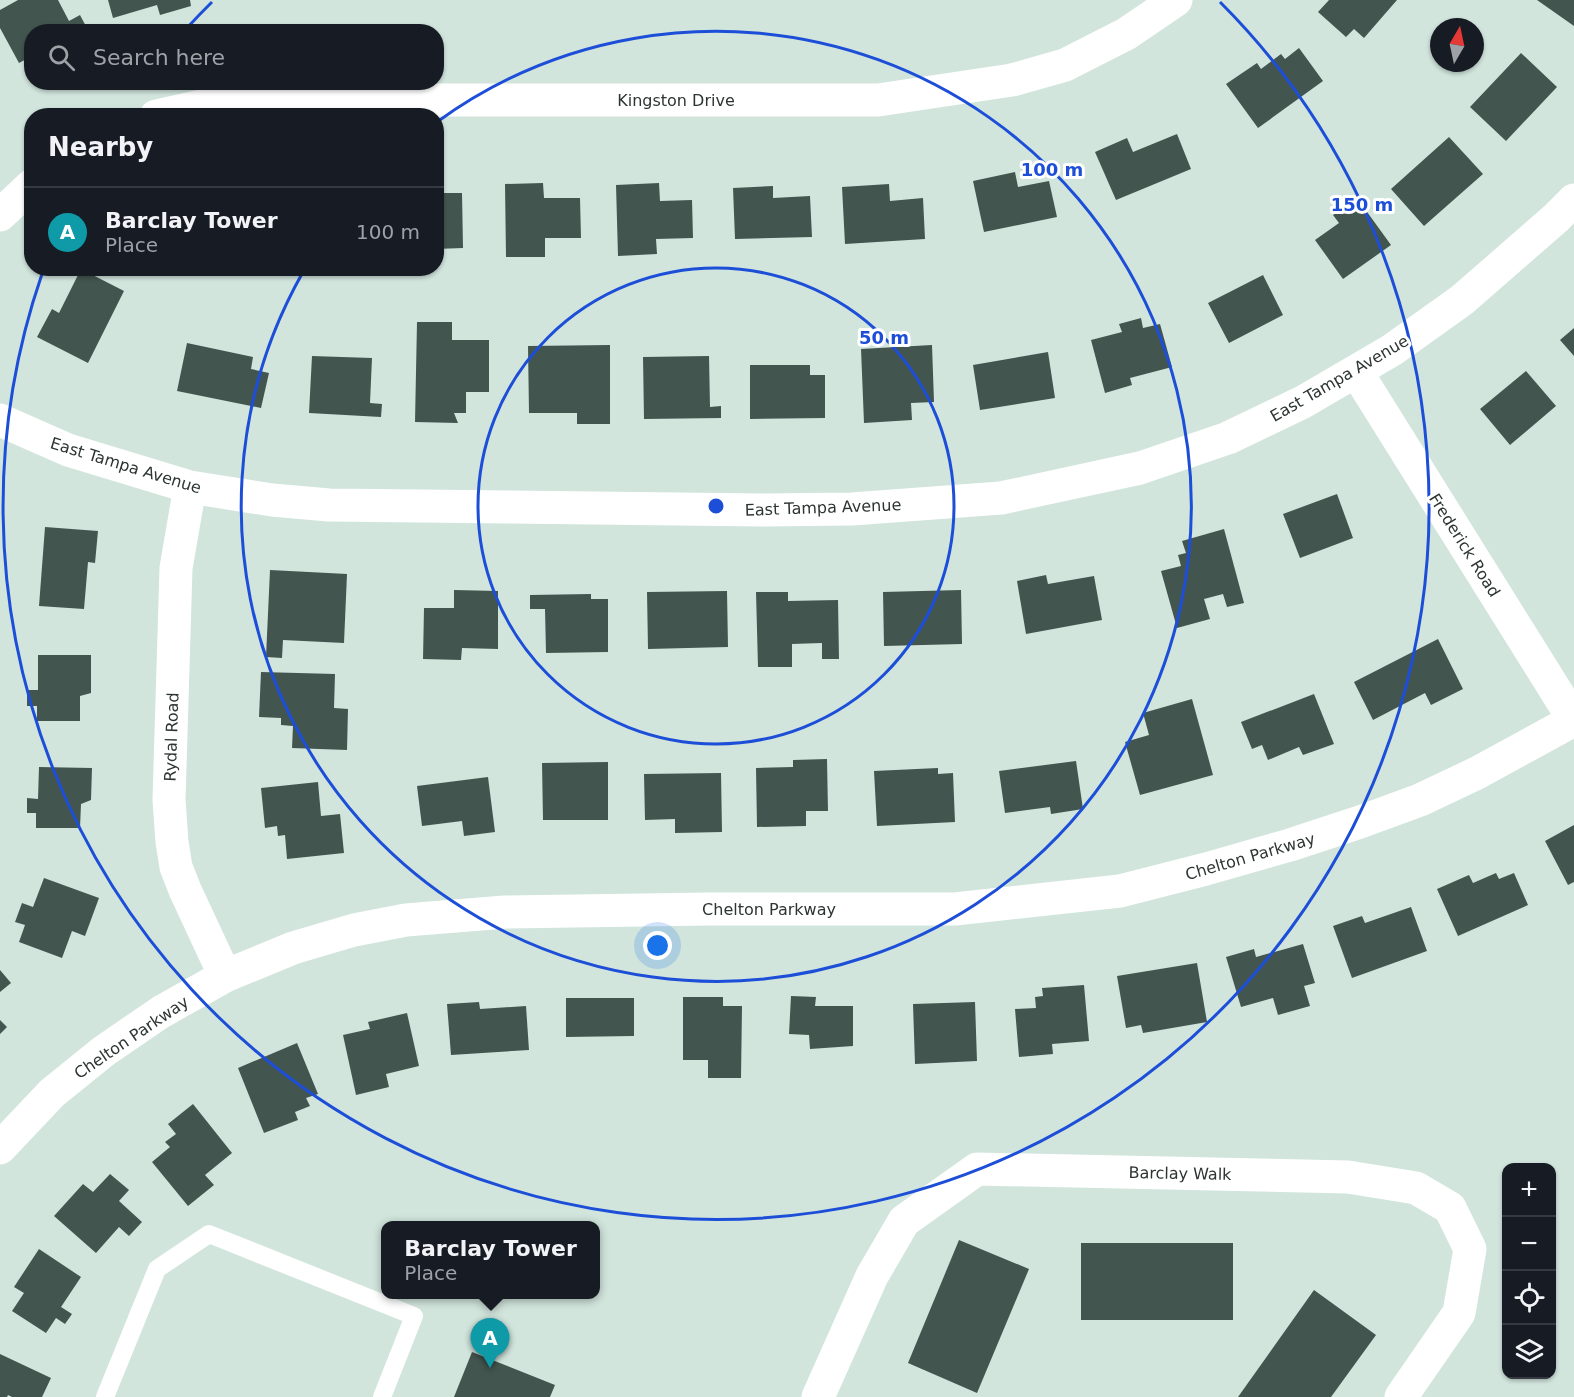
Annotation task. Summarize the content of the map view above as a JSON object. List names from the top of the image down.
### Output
{
  "streets": {
    "street": [
      "Kingston Drive",
      "East Tampa Avenue",
      "Frederick Road",
      "Rydal Road",
      "Chelton Parkway",
      "Barclay Walk"
    ]
  },
  "crossings": [
    ["East Tampa Avenue", "Frederick Road"],
    ["East Tampa Avenue", "Rydal Road"],
    ["Frederick Road", "Chelton Parkway"],
    ["Rydal Road", "Chelton Parkway"]
  ],
  "north": "top",
  "page": {
    "search": "Search here",
    "heading": "Nearby",
    "list": [
      {
        "mark": "A",
        "name": "Barclay Tower",
        "note": "Place",
        "value": "100 m"
      }
    ],
    "map_buttons": ["+", "−"],
    "popup": ["Barclay Tower", "Place"],
    "pins": "A"
  },
  "rings": ["100 m", "150 m", "50 m"]
}
